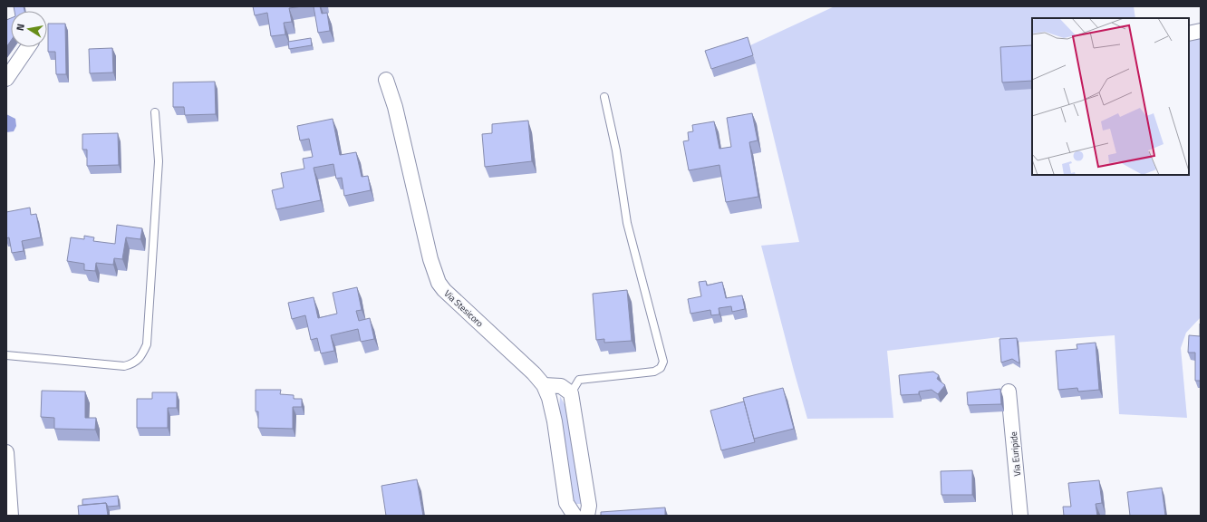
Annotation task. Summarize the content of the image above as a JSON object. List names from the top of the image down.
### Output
{
  "streets": {
    "street": ["Via Stesicoro", "Via Euripide"]
  },
  "north": "left"
}
